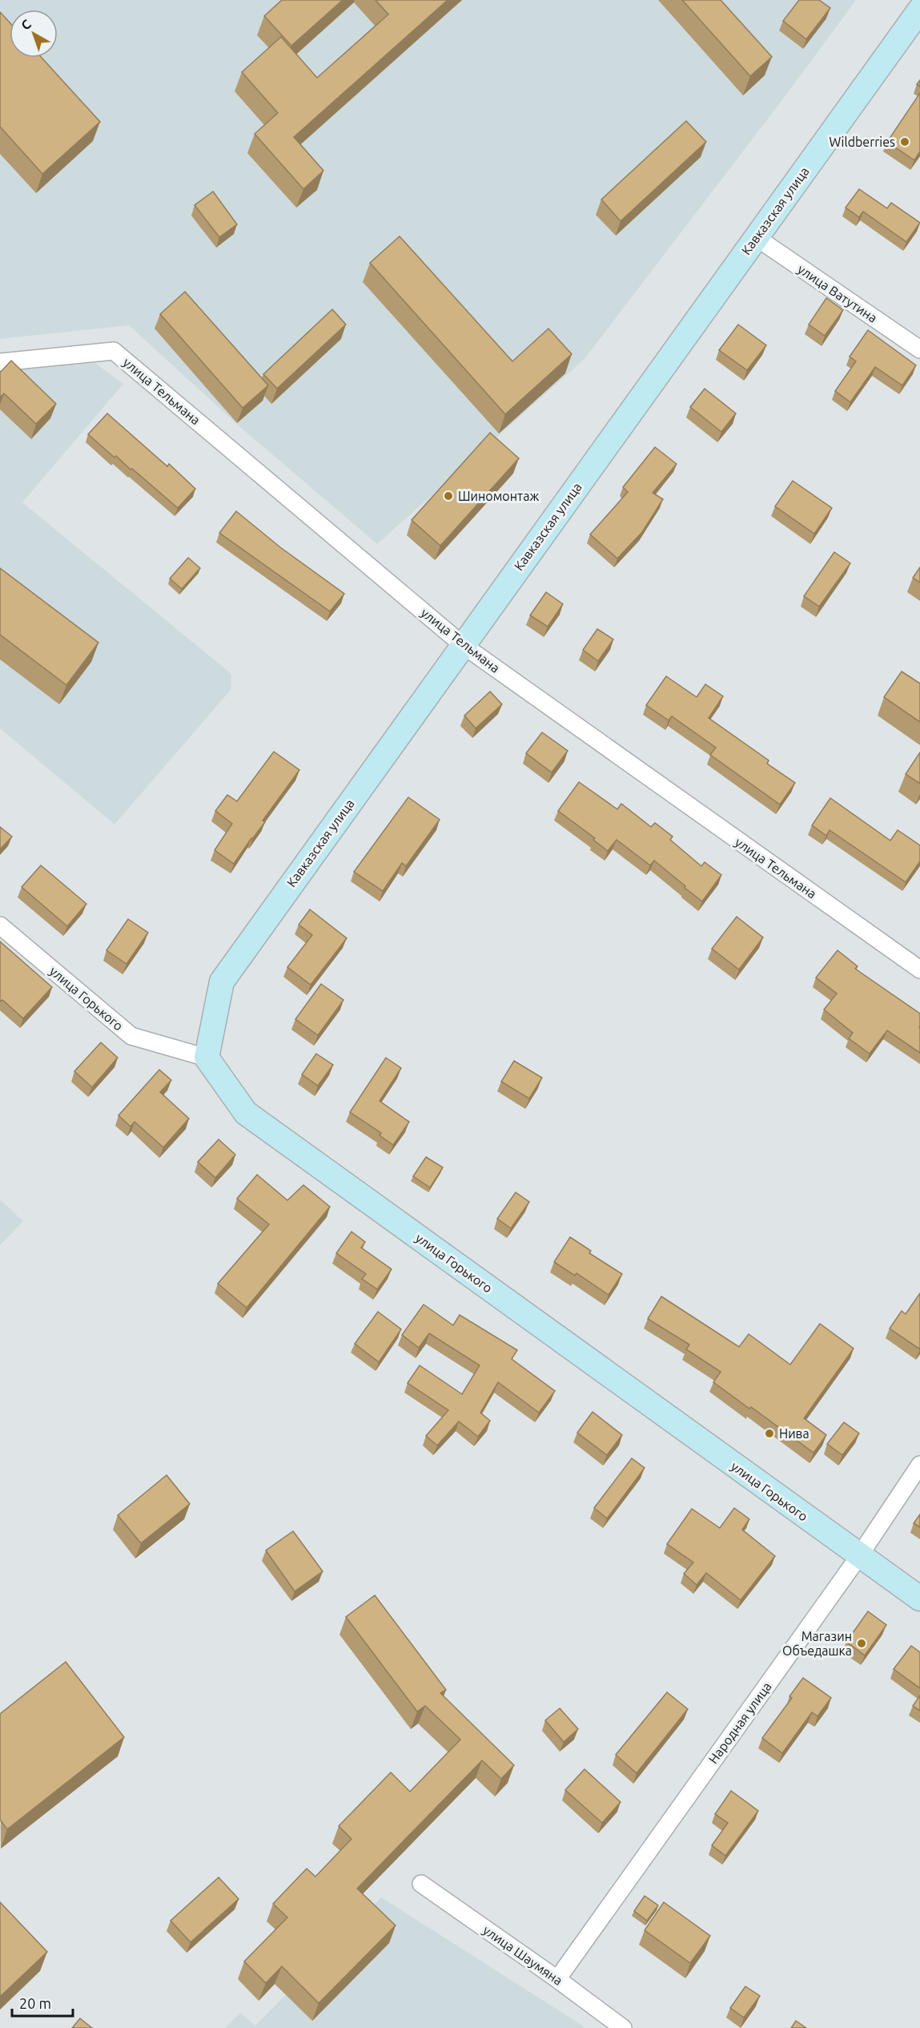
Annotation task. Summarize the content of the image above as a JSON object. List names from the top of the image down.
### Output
{
  "streets": {
    "main road": ["Кавказская улица", "улица Горького"],
    "street": [
      "улица Ватутина",
      "улица Тельмана",
      "Народная улица",
      "улица Шаумяна"
    ]
  },
  "crossings": [
    ["Кавказская улица", "улица Ватутина"],
    ["Кавказская улица", "улица Тельмана"],
    ["Кавказская улица", "улица Горького"],
    ["улица Горького", "Народная улица"],
    ["Народная улица", "улица Шаумяна"]
  ],
  "places": [
    "Wildberries",
    "Шиномонтаж",
    "Нива",
    "Магазин Объедашка"
  ],
  "scale_bar": "20 m",
  "north": "top left"
}
